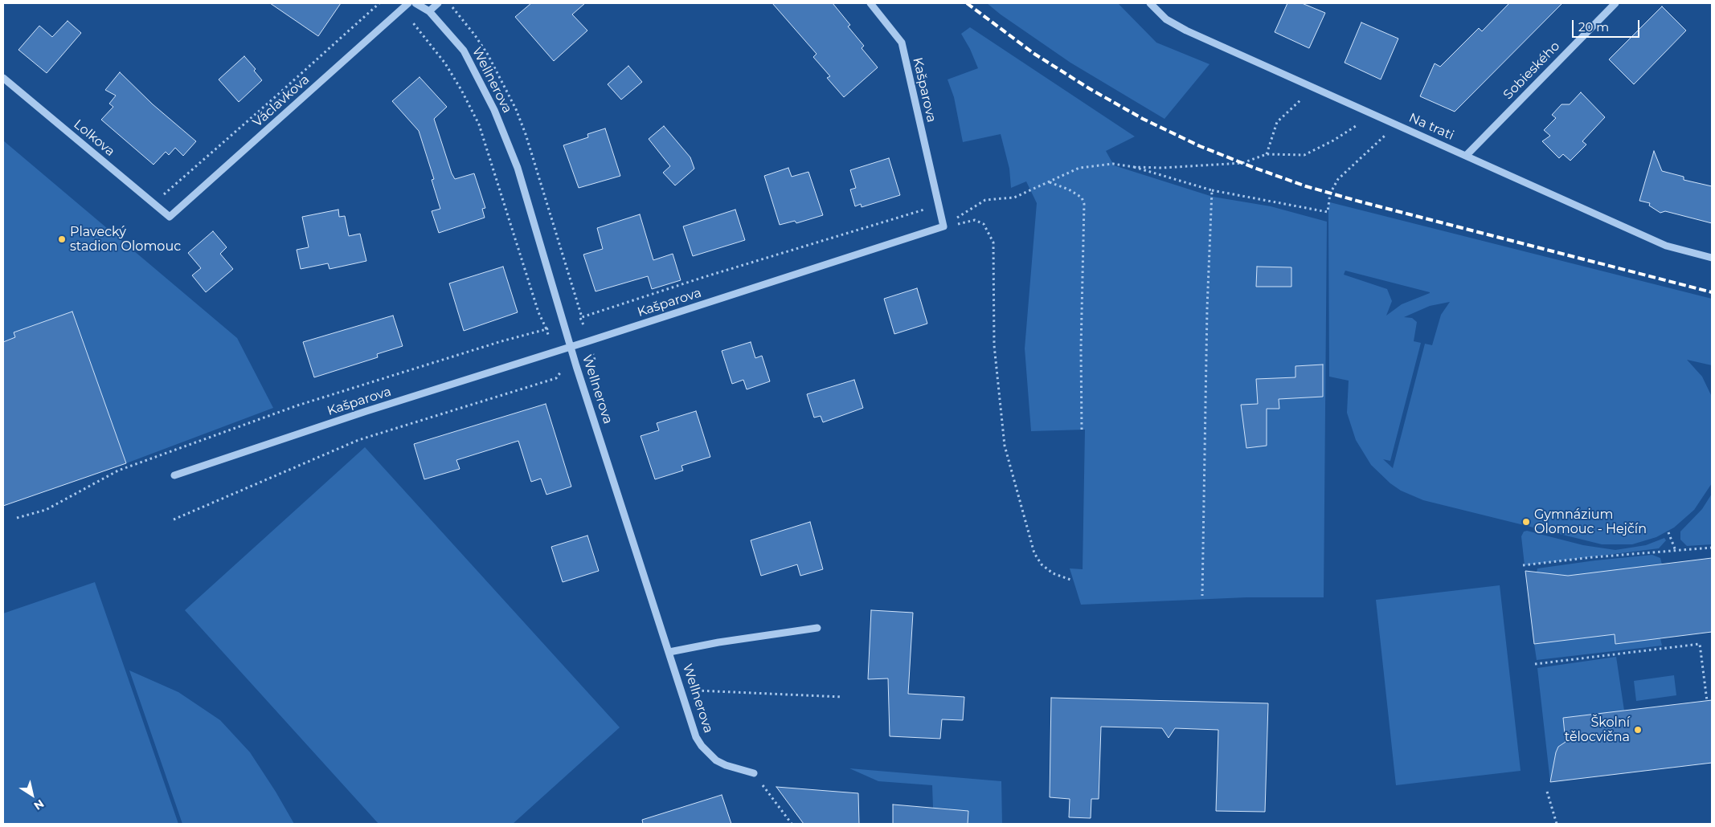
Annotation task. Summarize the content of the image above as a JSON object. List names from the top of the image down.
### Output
{
  "streets": {
    "street": [
      "Sobieského",
      "Wellnerova",
      "Kašparova",
      "Václavkova",
      "Na trati",
      "Lolkova"
    ]
  },
  "crossings": [
    ["Sobieského", "Na trati"],
    ["Wellnerova", "Kašparova"],
    ["Václavkova", "Lolkova"]
  ],
  "places": ["Plavecký stadion Olomouc", "Gymnázium Olomouc - Hejčín", "Školní tělocvična"],
  "scale_bar": "20 m",
  "north": "bottom right"
}
